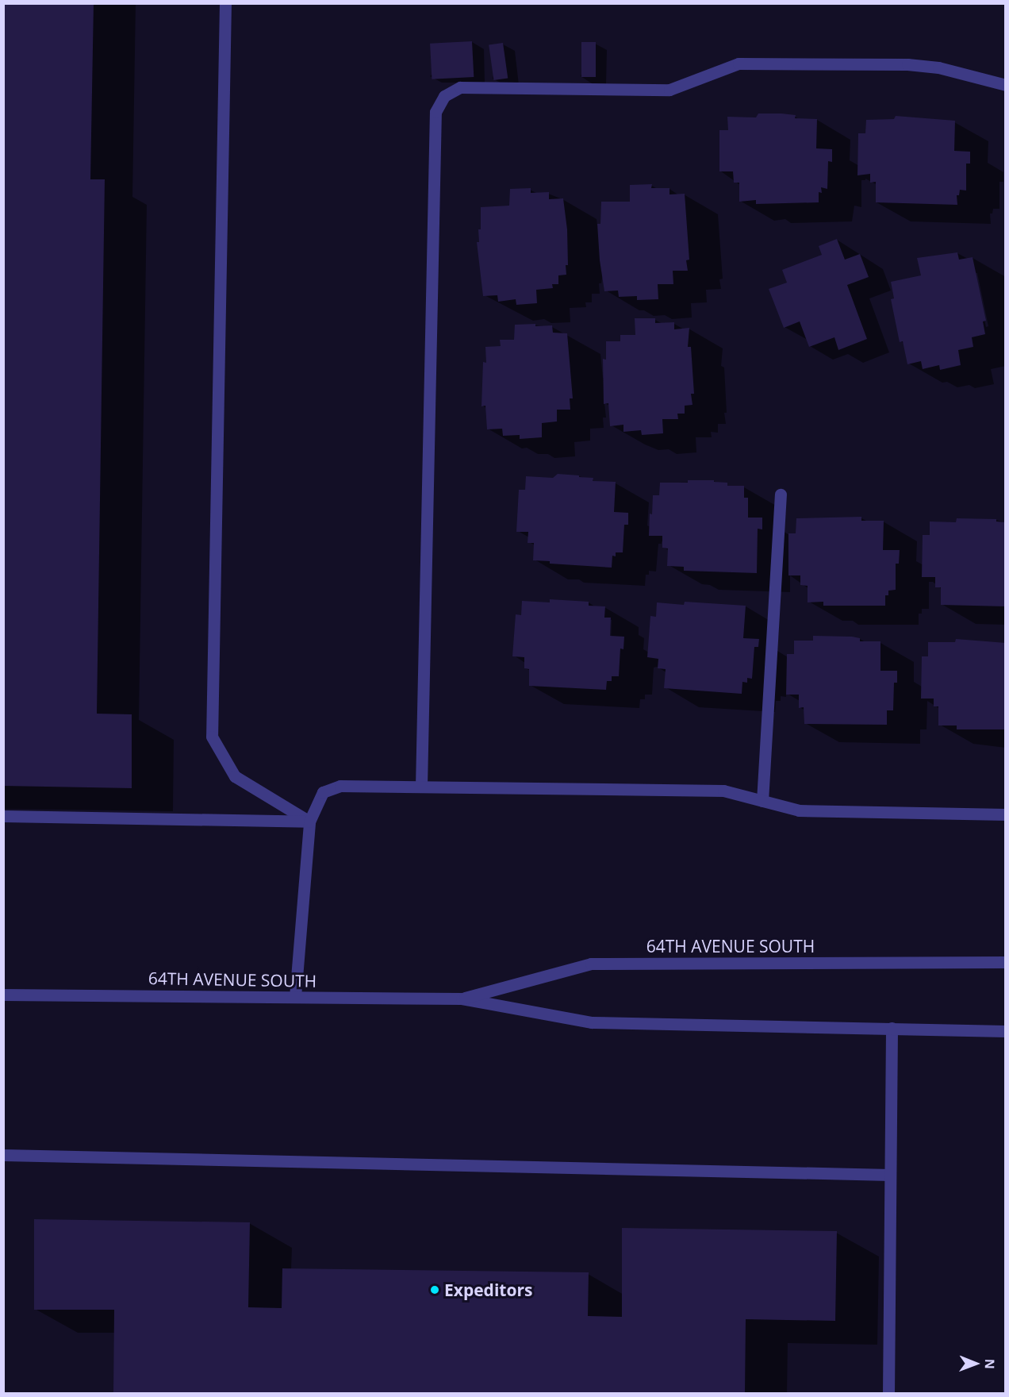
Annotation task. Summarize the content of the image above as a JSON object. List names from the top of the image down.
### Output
{
  "streets": {
    "street": ["64TH AVENUE SOUTH"]
  },
  "places": ["Expeditors"],
  "north": "right"
}
